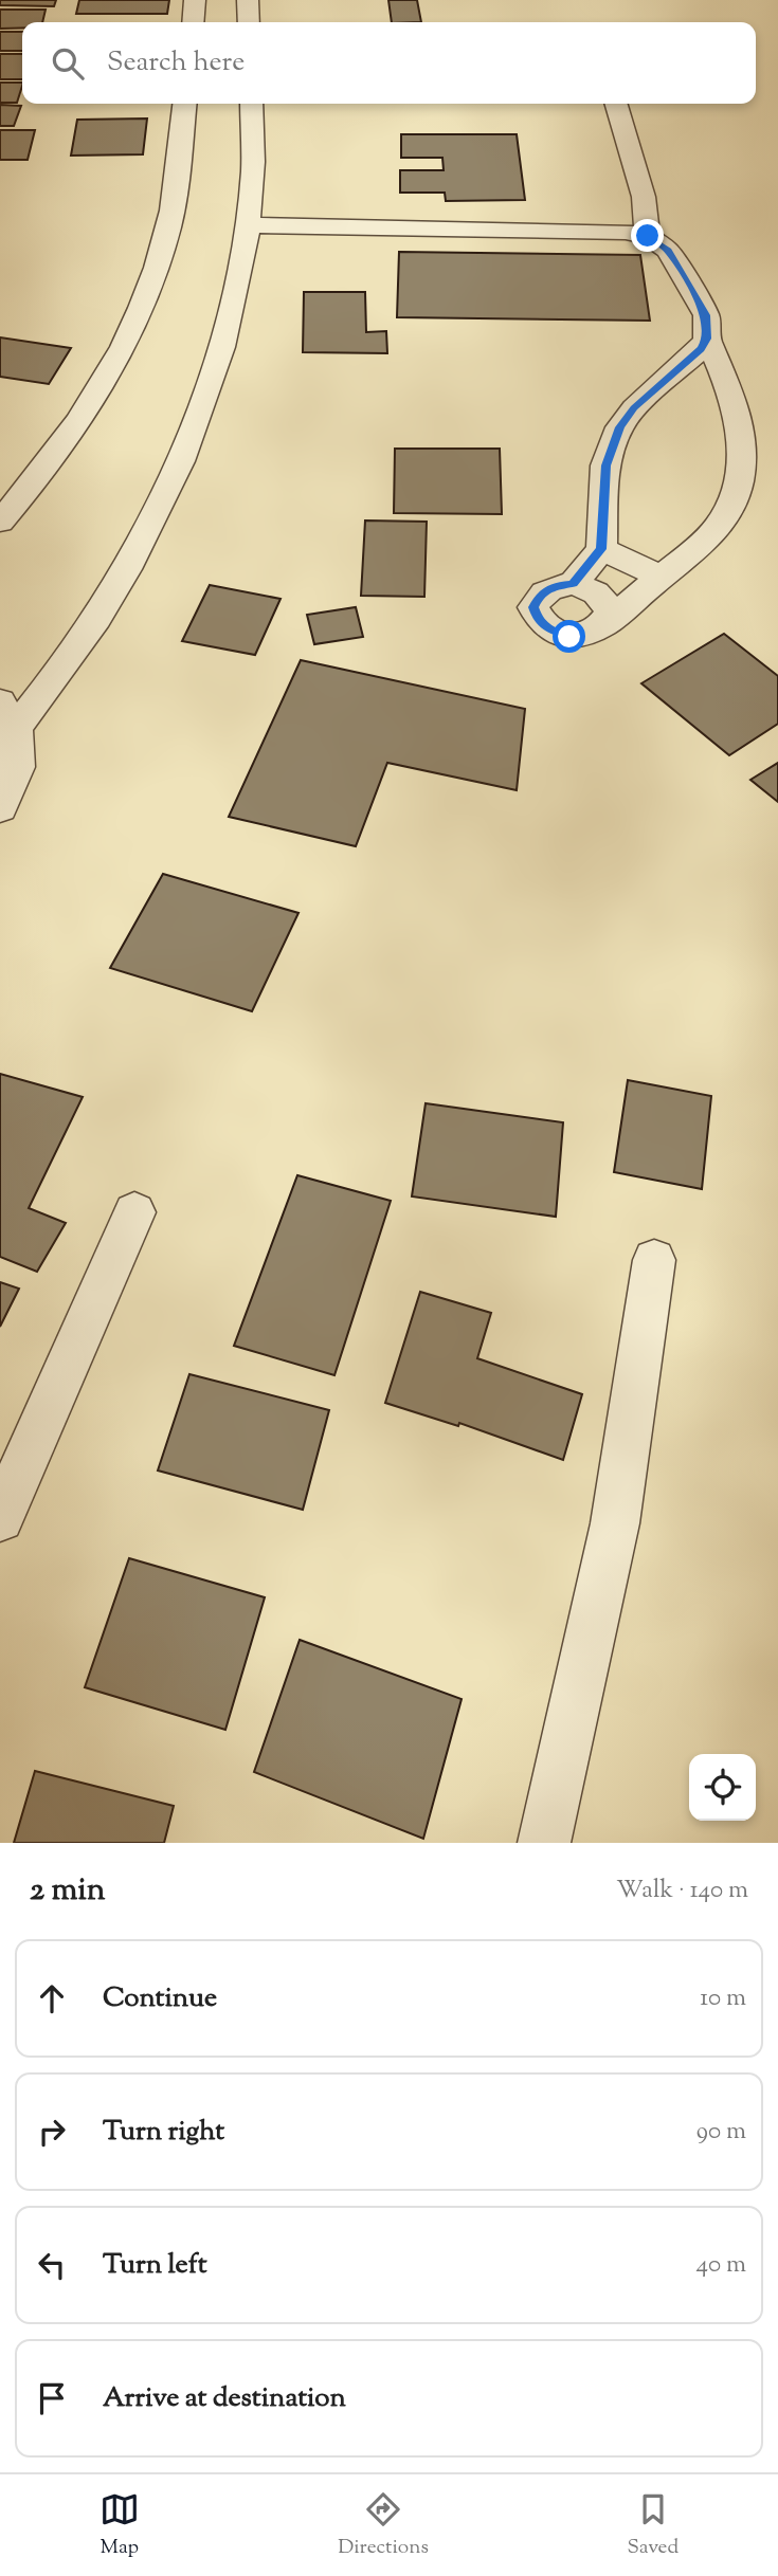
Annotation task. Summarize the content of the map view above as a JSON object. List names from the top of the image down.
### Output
{
  "page": {
    "search": "Search here",
    "heading": ["2 min", "Walk · 140 m"],
    "list": [
      ["Continue", "10 m"],
      ["Turn right", "90 m"],
      ["Turn left", "40 m"],
      "Arrive at destination"
    ],
    "nav": ["Map", "Directions", "Saved"]
  }
}
